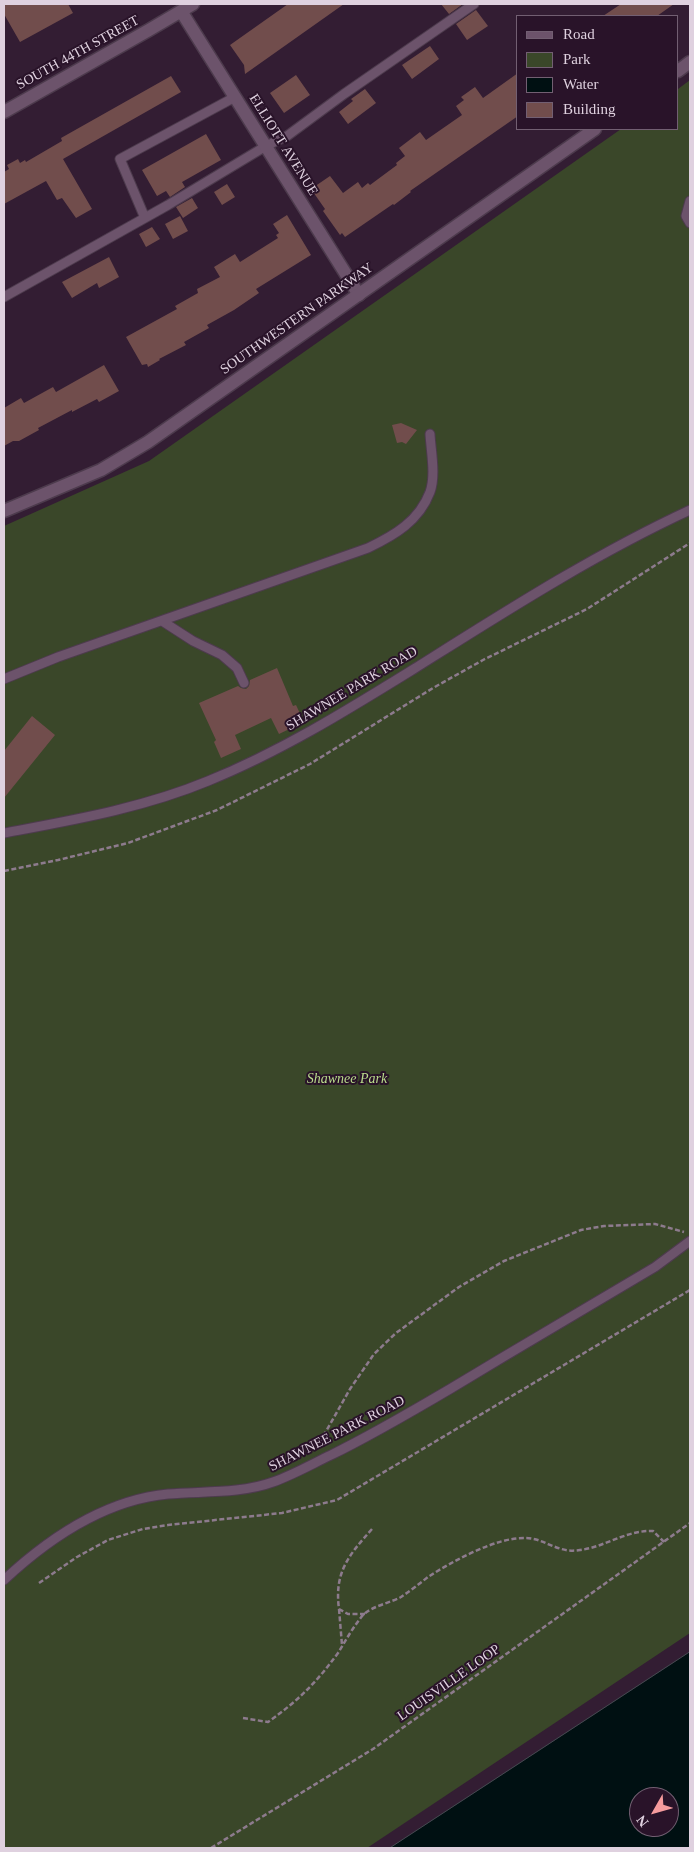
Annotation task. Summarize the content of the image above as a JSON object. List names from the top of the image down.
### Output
{
  "streets": {
    "street": ["SOUTH 44TH STREET", "ELLIOTT AVENUE", "SOUTHWESTERN PARKWAY"],
    "lane": ["SHAWNEE PARK ROAD"],
    "path": ["LOUISVILLE LOOP"]
  },
  "crossings": [
    ["SOUTH 44TH STREET", "ELLIOTT AVENUE"],
    ["ELLIOTT AVENUE", "SOUTHWESTERN PARKWAY"]
  ],
  "parks": ["Shawnee Park"],
  "legend": [
    "Road",
    "Park",
    "Water",
    "Building"
  ],
  "north": "bottom left"
}
